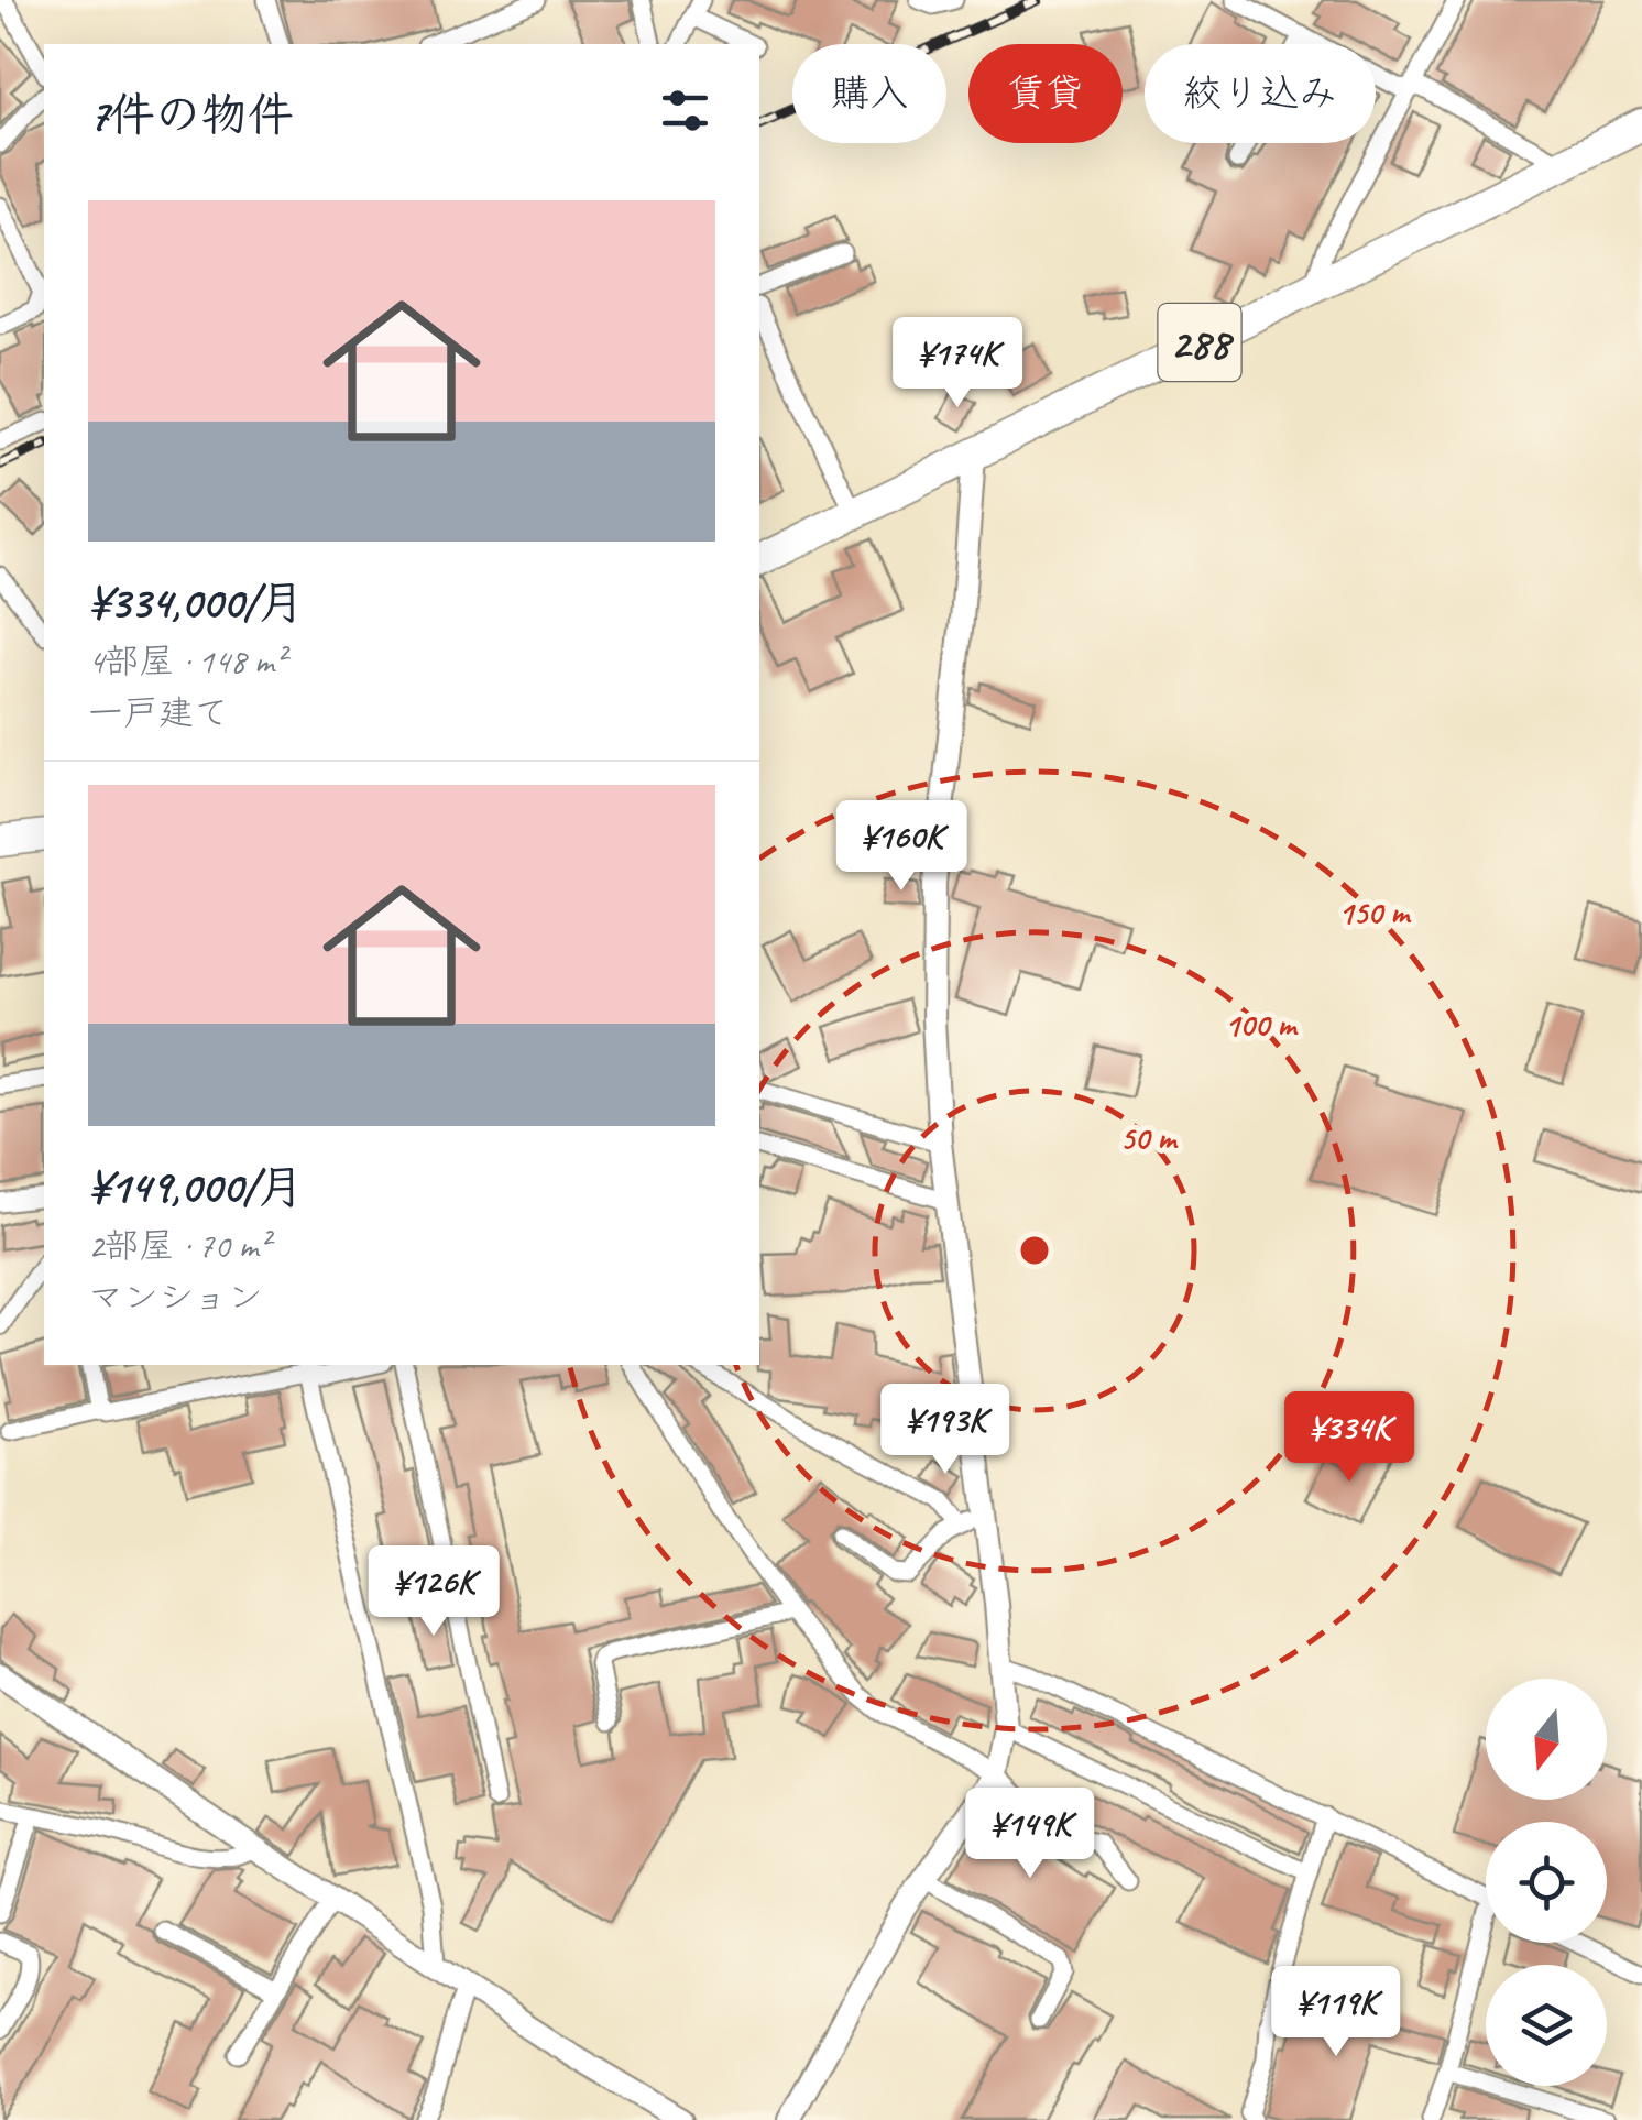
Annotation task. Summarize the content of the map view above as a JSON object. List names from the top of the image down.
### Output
{
  "streets": {
    "highway": ["288"]
  },
  "north": "bottom",
  "page": {
    "chip": ["購入", "賃貸", "絞り込み"],
    "heading": "7件の物件",
    "list": [
      {
        "name": "¥334,000/月",
        "note": "4部屋 · 148 m² · 一戸建て"
      },
      {
        "name": "¥149,000/月",
        "note": "2部屋 · 70 m² · マンション"
      }
    ],
    "price": [
      "¥174K",
      "¥160K",
      "¥193K",
      "¥334K",
      "¥126K",
      "¥149K",
      "¥119K"
    ]
  },
  "rings": ["150 m", "100 m", "50 m"]
}
